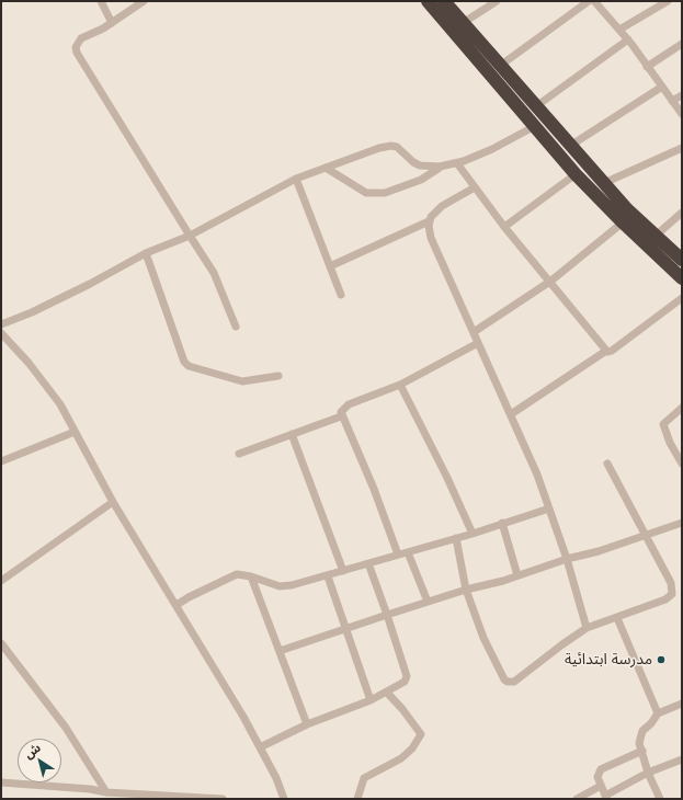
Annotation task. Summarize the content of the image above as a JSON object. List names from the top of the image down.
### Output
{
  "places": ["مدرسة ابتدائية"],
  "north": "top left"
}
